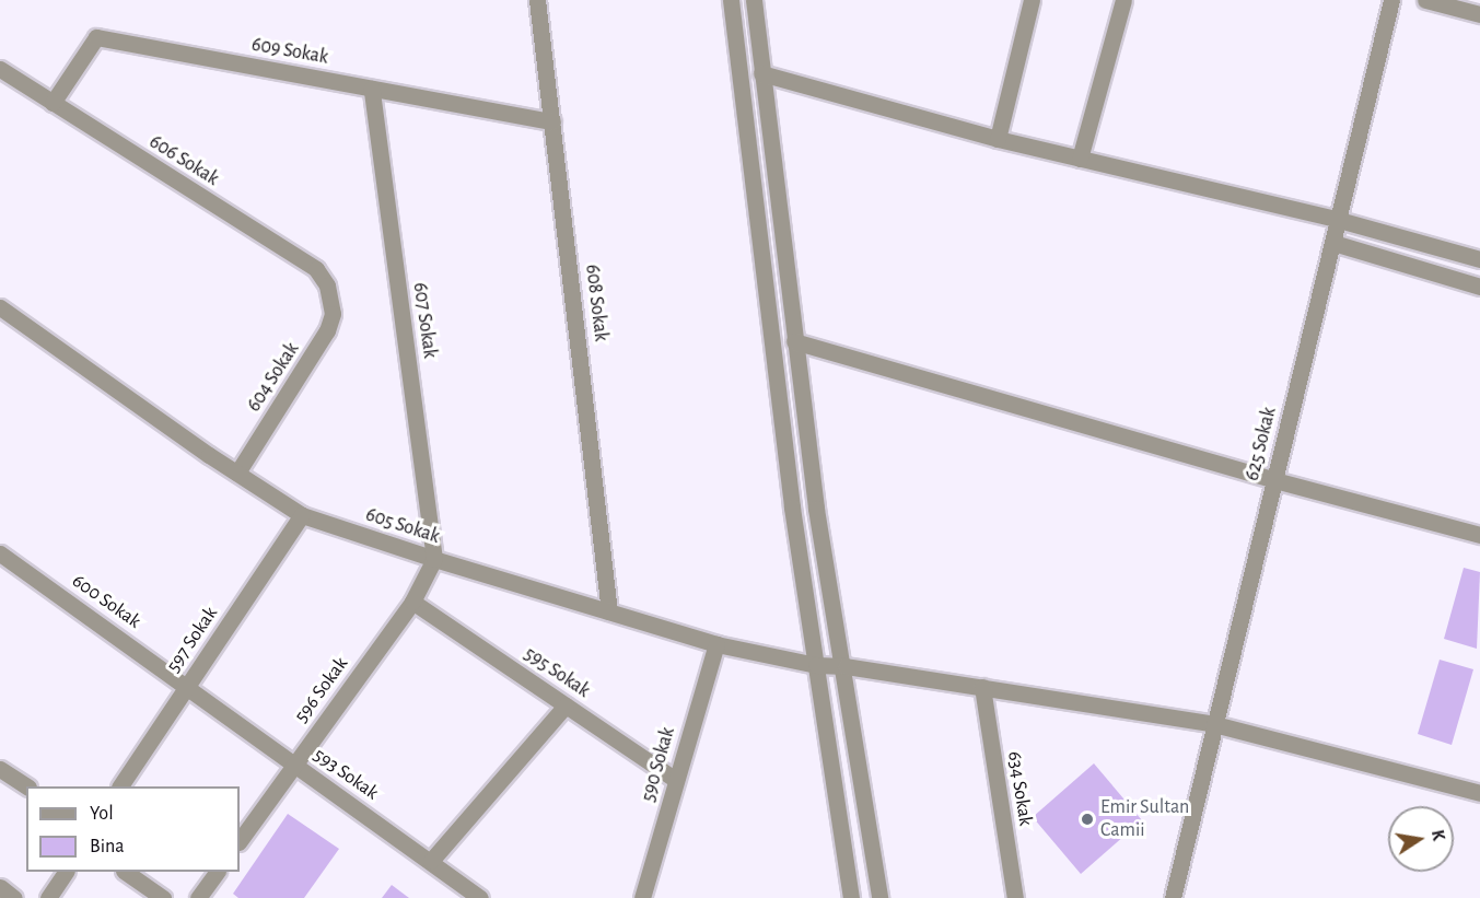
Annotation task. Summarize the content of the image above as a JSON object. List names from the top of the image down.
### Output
{
  "streets": {
    "street": [
      "609 Sokak",
      "606 Sokak",
      "608 Sokak",
      "607 Sokak",
      "604 Sokak",
      "625 Sokak",
      "605 Sokak",
      "600 Sokak",
      "597 Sokak",
      "595 Sokak",
      "596 Sokak",
      "590 Sokak",
      "593 Sokak",
      "634 Sokak"
    ]
  },
  "crossings": [
    ["609 Sokak", "606 Sokak"],
    ["609 Sokak", "608 Sokak"],
    ["609 Sokak", "607 Sokak"],
    ["606 Sokak", "604 Sokak"],
    ["608 Sokak", "605 Sokak"],
    ["607 Sokak", "605 Sokak"],
    ["607 Sokak", "596 Sokak"],
    ["604 Sokak", "605 Sokak"],
    ["625 Sokak", "605 Sokak"],
    ["605 Sokak", "597 Sokak"],
    ["605 Sokak", "596 Sokak"],
    ["605 Sokak", "590 Sokak"],
    ["605 Sokak", "634 Sokak"],
    ["600 Sokak", "597 Sokak"],
    ["600 Sokak", "593 Sokak"],
    ["597 Sokak", "593 Sokak"],
    ["595 Sokak", "596 Sokak"],
    ["595 Sokak", "590 Sokak"],
    ["596 Sokak", "593 Sokak"]
  ],
  "places": ["Emir Sultan Camii"],
  "legend": ["Yol", "Bina"],
  "north": "right"
}
